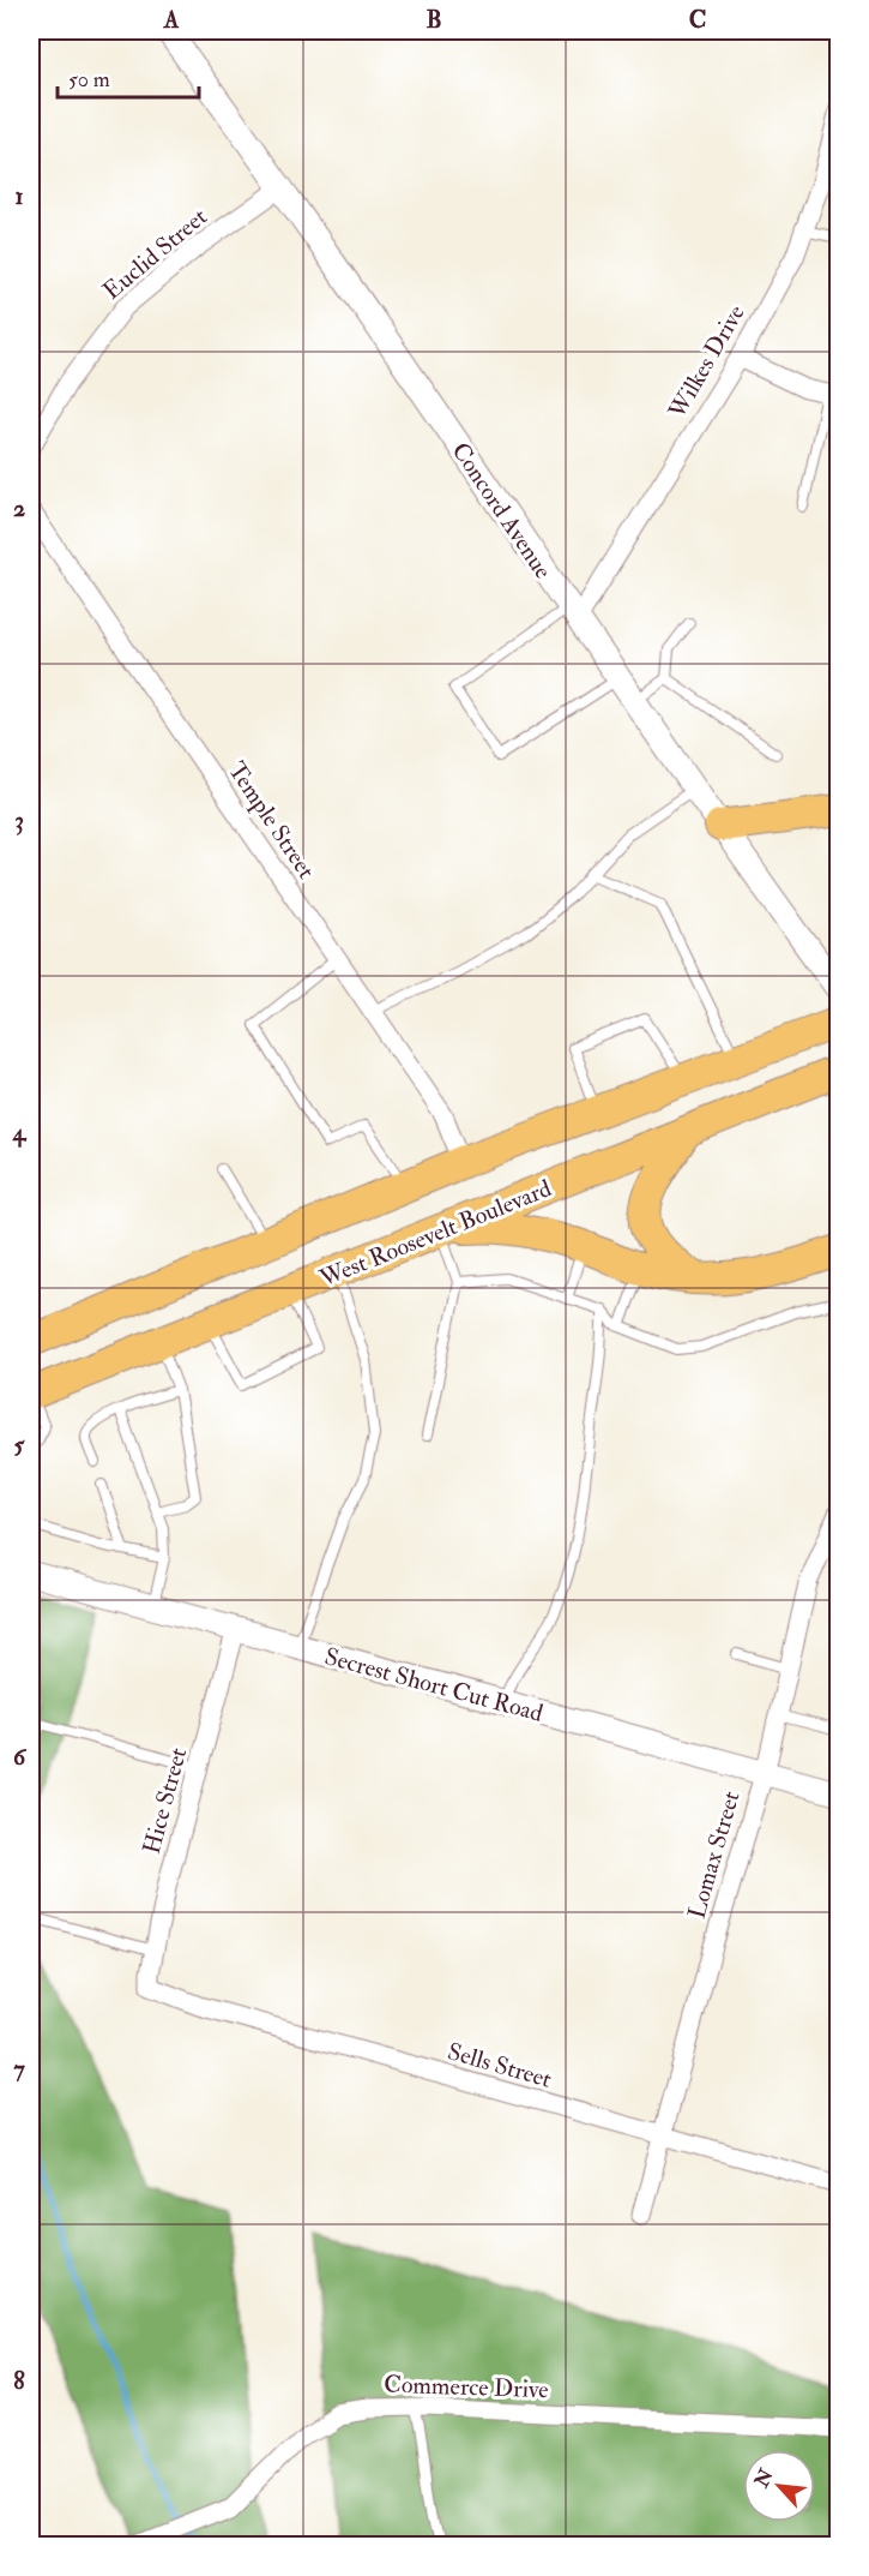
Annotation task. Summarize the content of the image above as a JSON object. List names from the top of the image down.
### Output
{
  "streets": {
    "highway": ["West Roosevelt Boulevard"],
    "street": [
      "Euclid Street",
      "Wilkes Drive",
      "Concord Avenue",
      "Temple Street",
      "Secrest Short Cut Road",
      "Hice Street",
      "Lomax Street",
      "Sells Street",
      "Commerce Drive"
    ]
  },
  "crossings": [
    ["Euclid Street", "Concord Avenue"],
    ["Wilkes Drive", "Concord Avenue"],
    ["Secrest Short Cut Road", "Hice Street"],
    ["Secrest Short Cut Road", "Lomax Street"],
    ["Hice Street", "Sells Street"],
    ["Lomax Street", "Sells Street"]
  ],
  "scale_bar": "50 m",
  "north": "top left",
  "grid": {
    "columns": ["A", "B", "C"],
    "rows": [
      "1",
      "2",
      "3",
      "4",
      "5",
      "6",
      "7",
      "8"
    ]
  }
}
